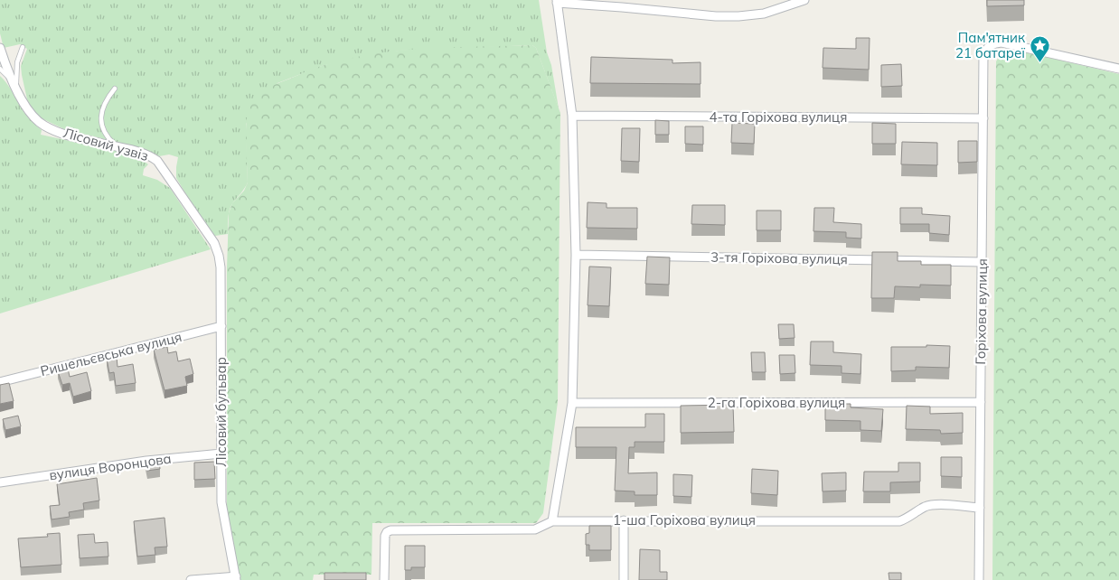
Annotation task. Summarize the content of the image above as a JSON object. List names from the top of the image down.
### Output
{
  "streets": {
    "street": [
      "4-та Горіхова вулиця",
      "Лісовий узвіз",
      "3-тя Горіхова вулиця",
      "Горіхова вулиця",
      "Ришельєвська вулиця",
      "2-га Горіхова вулиця",
      "Лісовий бульвар",
      "вулиця Воронцова",
      "1-ша Горіхова вулиця"
    ]
  },
  "crossings": [
    ["4-та Горіхова вулиця", "Горіхова вулиця"],
    ["Лісовий узвіз", "Лісовий бульвар"],
    ["3-тя Горіхова вулиця", "Горіхова вулиця"],
    ["Горіхова вулиця", "2-га Горіхова вулиця"],
    ["Горіхова вулиця", "1-ша Горіхова вулиця"],
    ["Ришельєвська вулиця", "Лісовий бульвар"],
    ["Лісовий бульвар", "вулиця Воронцова"]
  ],
  "places": {
    "place": ["Пам'ятник 21 батареї"]
  }
}
